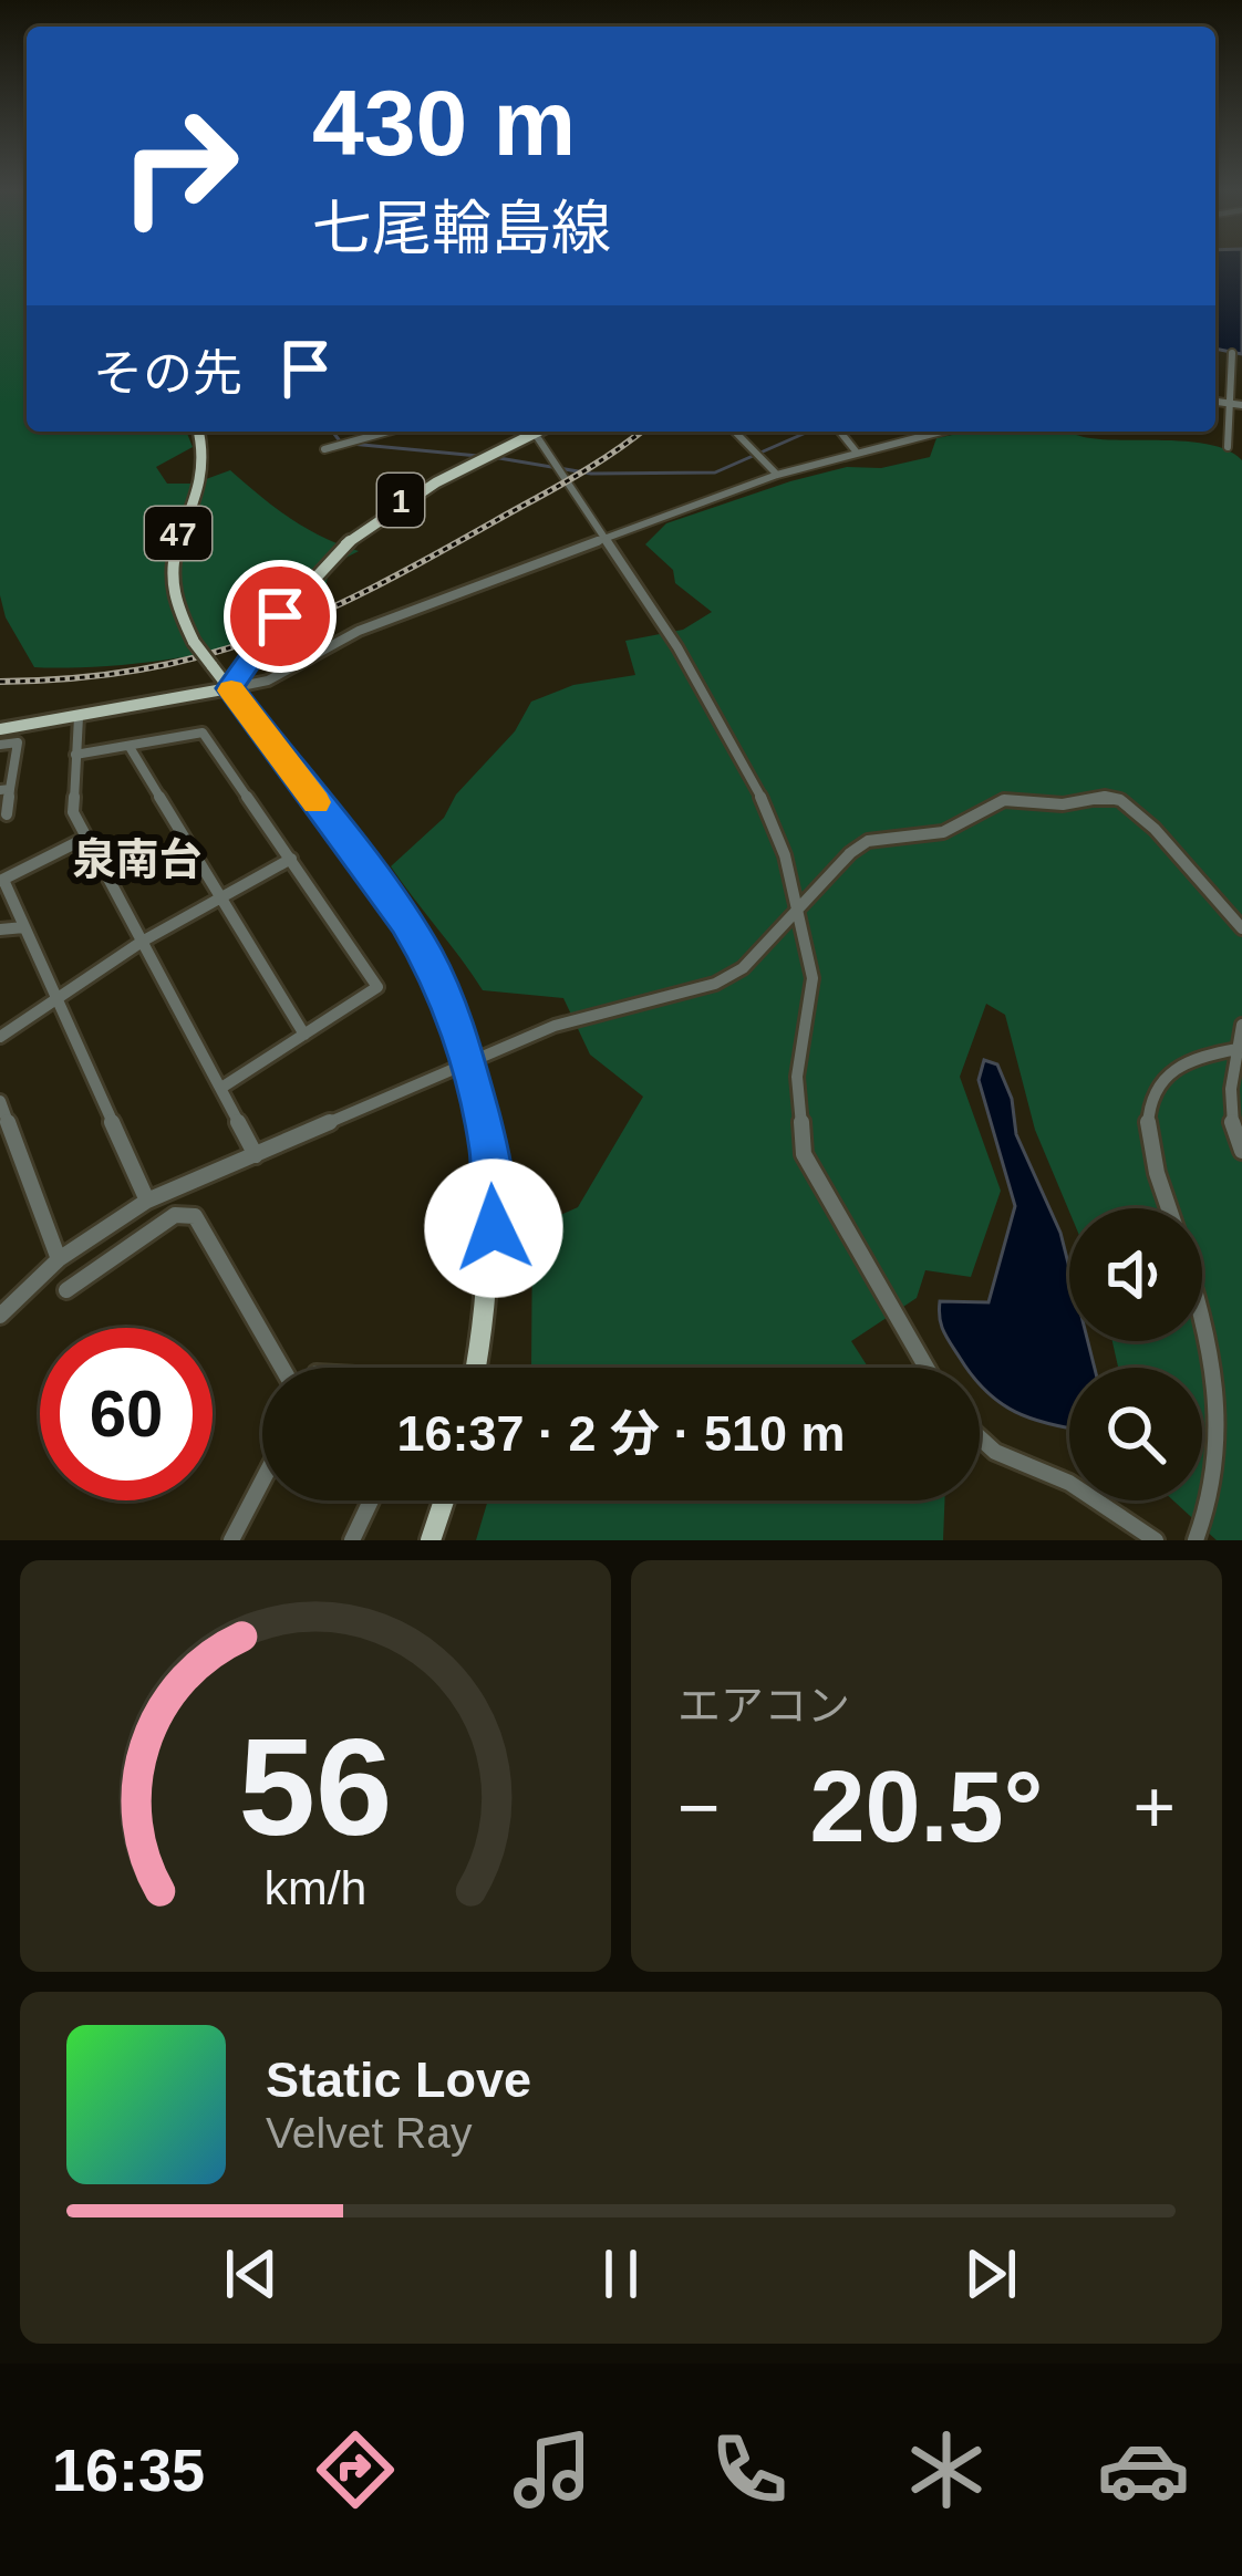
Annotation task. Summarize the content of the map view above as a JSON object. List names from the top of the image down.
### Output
{
  "streets": {
    "main road": ["1", "47"]
  },
  "crossings": [
    ["1", "47"]
  ],
  "districts": ["泉南台"],
  "page": {
    "turn": ["430 m", "七尾輪島線"],
    "then": "その先",
    "limit": "60",
    "trip": "16:37 · 2 分 · 510 m",
    "tile": "エアコン",
    "heat": ["−", "20.5°", "+"],
    "song": ["Static Love", "Velvet Ray"],
    "tabs": "16:35",
    "gauge": ["56", "km/h"]
  }
}
